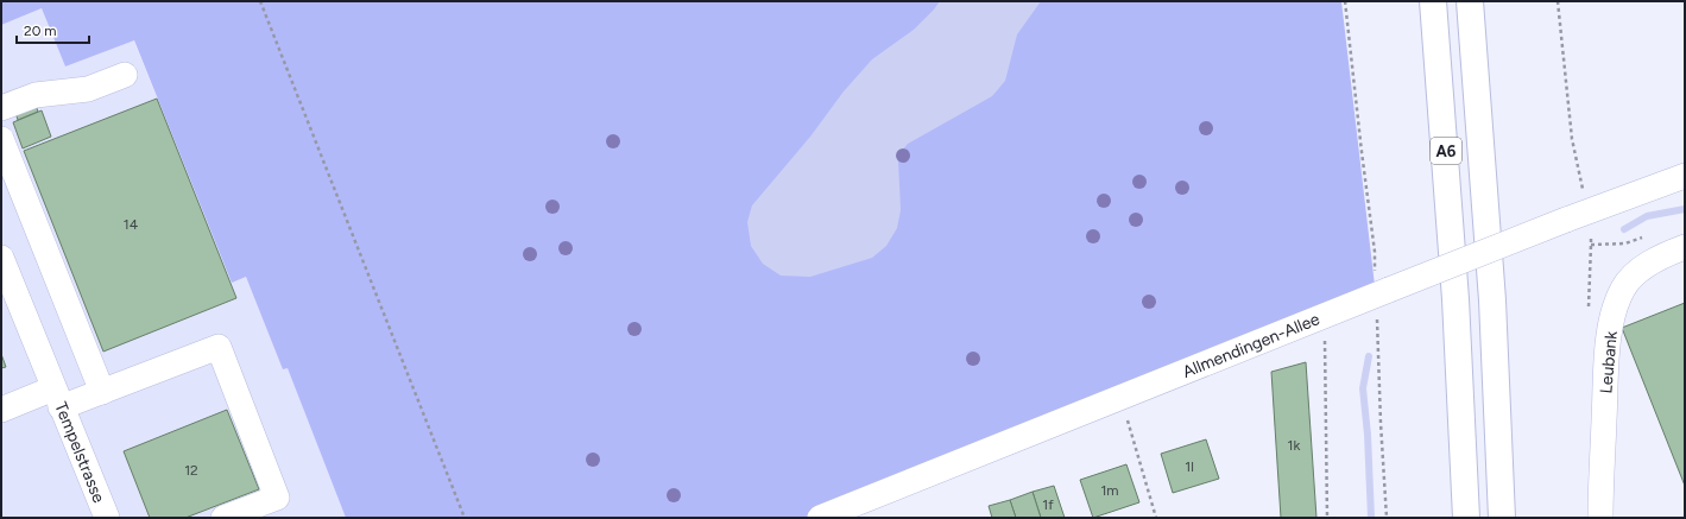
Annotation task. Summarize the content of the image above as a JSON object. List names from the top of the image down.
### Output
{
  "streets": {
    "highway": ["A6"],
    "street": ["Allmendingen-Allee", "Leubank", "Tempelstrasse"]
  },
  "house_numbers": [
    "14",
    "1k",
    "1l",
    "12",
    "1m",
    "1f"
  ],
  "scale_bar": "20 m"
}
